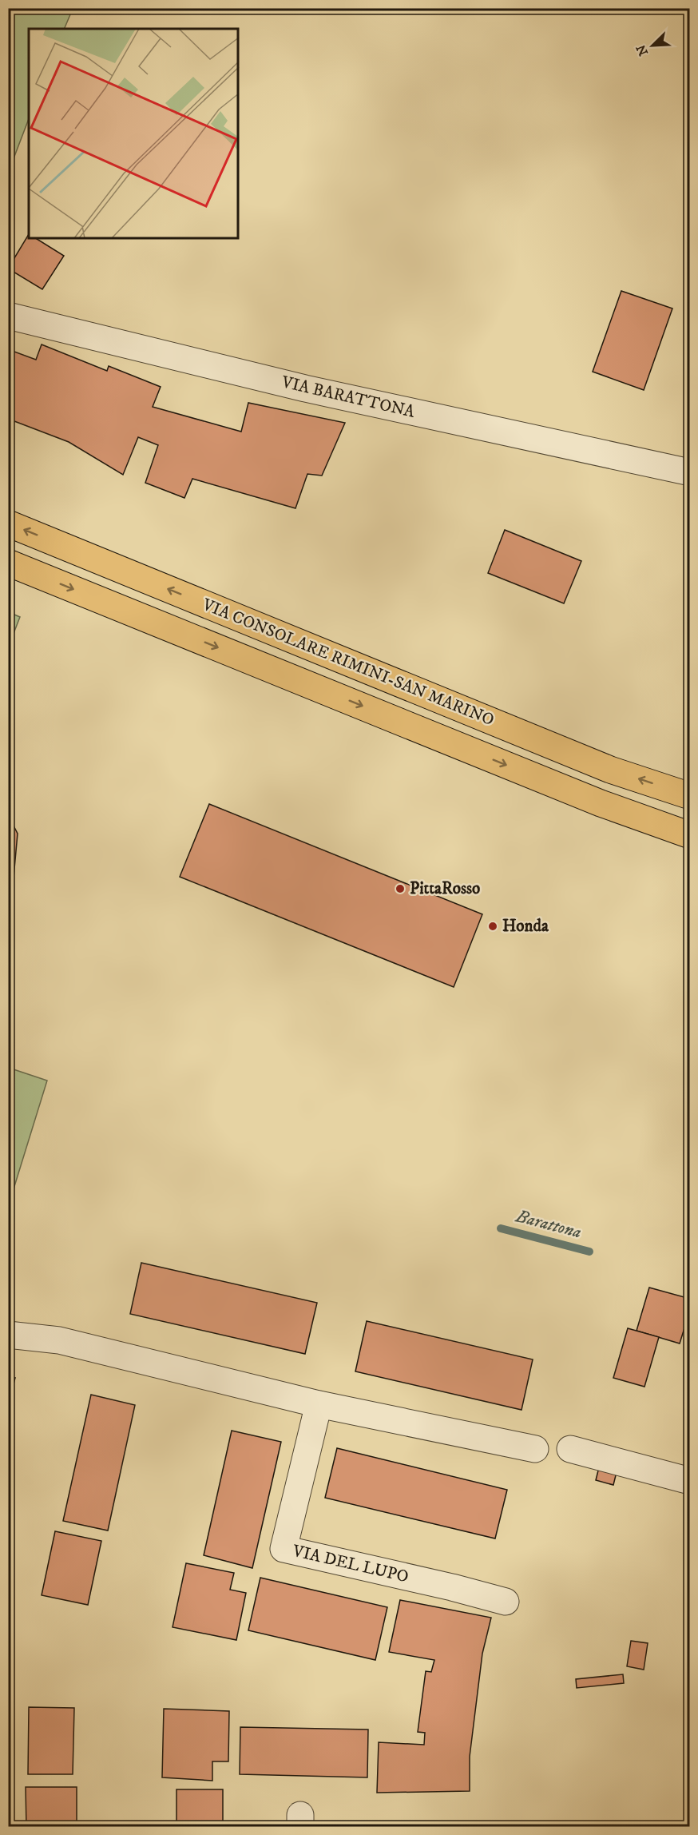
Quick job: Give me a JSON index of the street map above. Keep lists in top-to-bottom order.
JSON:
{
  "streets": {
    "main road": ["VIA CONSOLARE RIMINI-SAN MARINO"],
    "street": ["VIA BARATTONA", "VIA DEL LUPO"]
  },
  "water": ["Barattona"],
  "places": ["PittaRosso", "Honda"],
  "north": "bottom left"
}
